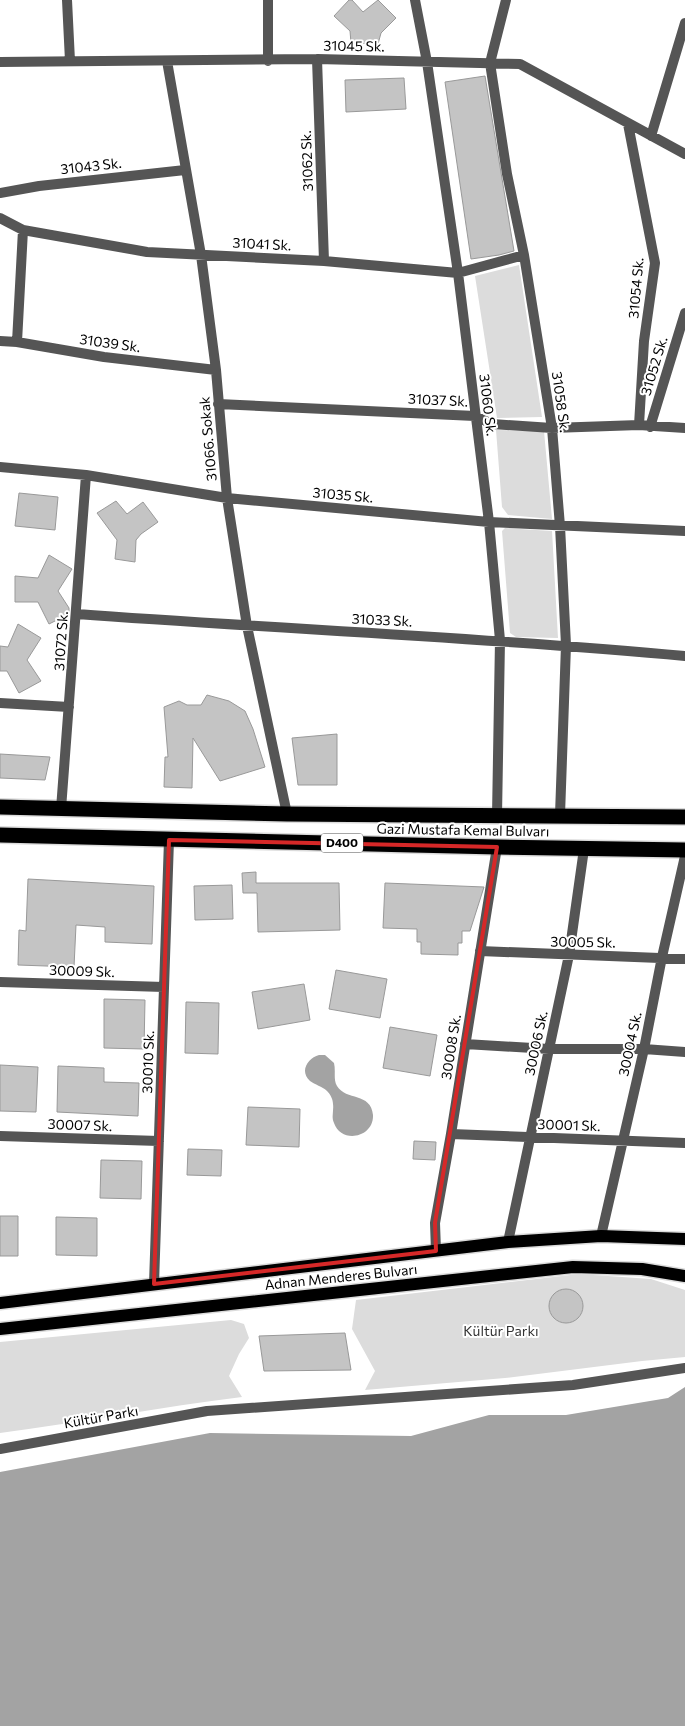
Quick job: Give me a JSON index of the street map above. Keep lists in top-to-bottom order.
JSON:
{
  "streets": {
    "highway": ["Gazi Mustafa Kemal Bulvarı", "D400"],
    "main road": ["Adnan Menderes Bulvarı"],
    "street": [
      "31045 Sk.",
      "31062 Sk.",
      "31043 Sk.",
      "31041 Sk.",
      "31054 Sk.",
      "31039 Sk.",
      "31052 Sk.",
      "31037 Sk.",
      "31058 Sk.",
      "31060 Sk.",
      "31066. Sokak",
      "31035 Sk.",
      "31033 Sk.",
      "31072 Sk.",
      "30005 Sk.",
      "30009 Sk.",
      "30006 Sk.",
      "30004 Sk.",
      "30008 Sk.",
      "30010 Sk.",
      "30007 Sk.",
      "30001 Sk.",
      "Kültür Parkı"
    ]
  },
  "crossings": [
    ["31045 Sk.", "31062 Sk."],
    ["31045 Sk.", "31054 Sk."],
    ["31045 Sk.", "31058 Sk."],
    ["31045 Sk.", "31060 Sk."],
    ["31045 Sk.", "31066. Sokak"],
    ["31062 Sk.", "31041 Sk."],
    ["31043 Sk.", "31066. Sokak"],
    ["31041 Sk.", "31058 Sk."],
    ["31041 Sk.", "31060 Sk."],
    ["31041 Sk.", "31066. Sokak"],
    ["31054 Sk.", "31037 Sk."],
    ["31039 Sk.", "31066. Sokak"],
    ["31052 Sk.", "31037 Sk."],
    ["31037 Sk.", "31058 Sk."],
    ["31037 Sk.", "31060 Sk."],
    ["31037 Sk.", "31066. Sokak"],
    ["31058 Sk.", "31035 Sk."],
    ["31058 Sk.", "31033 Sk."],
    ["31058 Sk.", "Gazi Mustafa Kemal Bulvarı"],
    ["31060 Sk.", "31035 Sk."],
    ["31060 Sk.", "31033 Sk."],
    ["31060 Sk.", "Gazi Mustafa Kemal Bulvarı"],
    ["31066. Sokak", "31035 Sk."],
    ["31066. Sokak", "31033 Sk."],
    ["31066. Sokak", "Gazi Mustafa Kemal Bulvarı"],
    ["31035 Sk.", "31072 Sk."],
    ["31033 Sk.", "31072 Sk."],
    ["31072 Sk.", "Gazi Mustafa Kemal Bulvarı"],
    ["Gazi Mustafa Kemal Bulvarı", "30006 Sk."],
    ["Gazi Mustafa Kemal Bulvarı", "30008 Sk."],
    ["Gazi Mustafa Kemal Bulvarı", "30010 Sk."],
    ["30005 Sk.", "30006 Sk."],
    ["30005 Sk.", "30004 Sk."],
    ["30005 Sk.", "30008 Sk."],
    ["30009 Sk.", "30010 Sk."],
    ["30006 Sk.", "30001 Sk."],
    ["30006 Sk.", "Adnan Menderes Bulvarı"],
    ["30004 Sk.", "30001 Sk."],
    ["30004 Sk.", "Adnan Menderes Bulvarı"],
    ["30008 Sk.", "30001 Sk."],
    ["30008 Sk.", "Adnan Menderes Bulvarı"],
    ["30010 Sk.", "30007 Sk."],
    ["30010 Sk.", "Adnan Menderes Bulvarı"]
  ],
  "parks": ["Kültür Parkı"]
}
